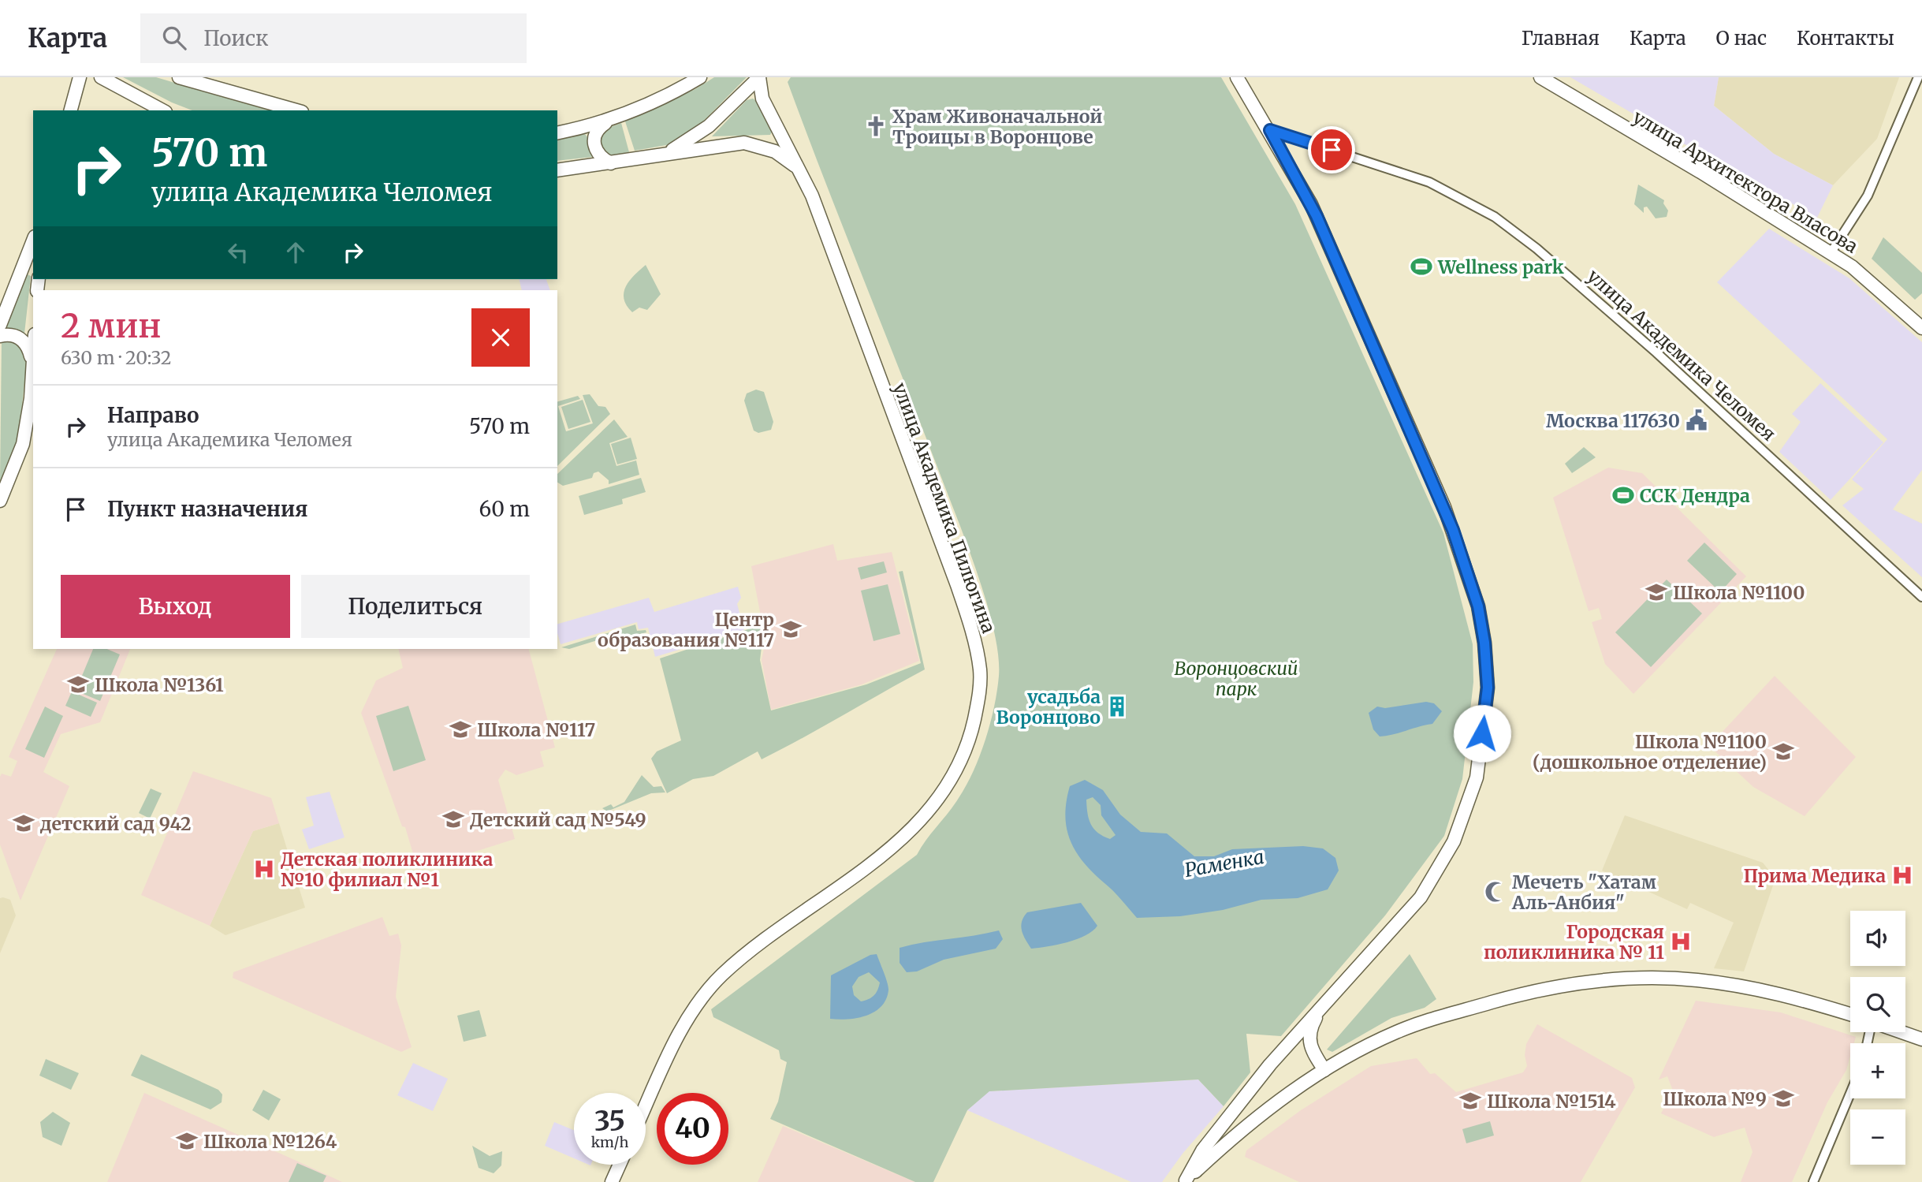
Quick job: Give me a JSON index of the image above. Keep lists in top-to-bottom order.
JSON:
{
  "streets": {
    "street": ["улица Архитектора Власова", "улица Академика Челомея", "улица Академика Пилюгина"]
  },
  "water": ["Раменка"],
  "parks": ["Воронцовский парк"],
  "places": {
    "church": ["Храм Живоначальной Троицы в Воронцове"],
    "sports": ["Wellness park", "ССК Дендра"],
    "public building": ["Москва 117630"],
    "school or university": [
      "Школа №1100",
      "Центр образования №117",
      "Школа №1361",
      "Школа №117",
      "Школа №1100 (дошкольное отделение)",
      "Детский сад №549",
      "детский сад 942",
      "Школа №9",
      "Школа №1514",
      "Школа №1264"
    ],
    "building": ["усадьба Воронцово"],
    "hospital": ["Детская поликлиника №10 филиал №1", "Прима Медика", "Городская поликлиника № 11"],
    "mosque": ["Мечеть \"Хатам Аль-Анбия\""]
  },
  "page": {
    "header": "Карта",
    "search": "Поиск",
    "nav": [
      "Главная",
      "Карта",
      "О нас",
      "Контакты"
    ],
    "turn": ["570 m", "улица Академика Челомея"],
    "heading": ["2 мин", "630 m · 20:32"],
    "list": [
      {
        "name": "Направо",
        "note": "улица Академика Челомея",
        "value": "570 m"
      },
      {
        "name": "Пункт назначения",
        "value": "60 m"
      }
    ],
    "buttons": ["Выход", "Поделиться"],
    "map_buttons": ["+", "−"],
    "speed": "35 km/h",
    "limit": "40"
  }
}
